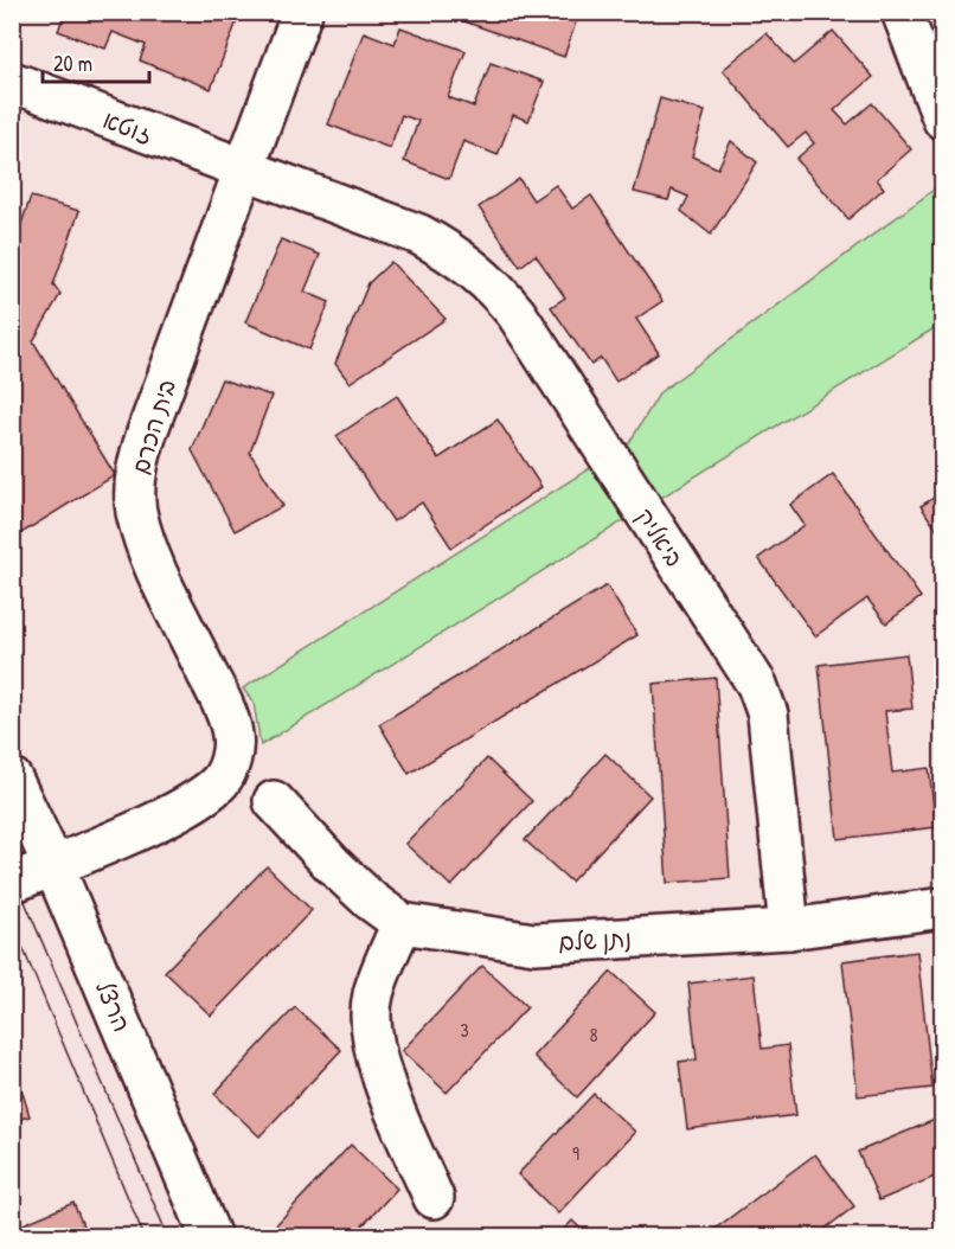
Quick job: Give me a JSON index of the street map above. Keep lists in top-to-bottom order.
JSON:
{
  "streets": {
    "street": [
      "זוטא",
      "בית הכרם",
      "ביאליק",
      "נתן שלם",
      "הרצל"
    ]
  },
  "crossings": [
    ["זוטא", "בית הכרם"],
    ["זוטא", "ביאליק"],
    ["בית הכרם", "ביאליק"],
    ["בית הכרם", "הרצל"],
    ["ביאליק", "נתן שלם"]
  ],
  "house_numbers": ["3", "8", "9"],
  "scale_bar": "20 m"
}
